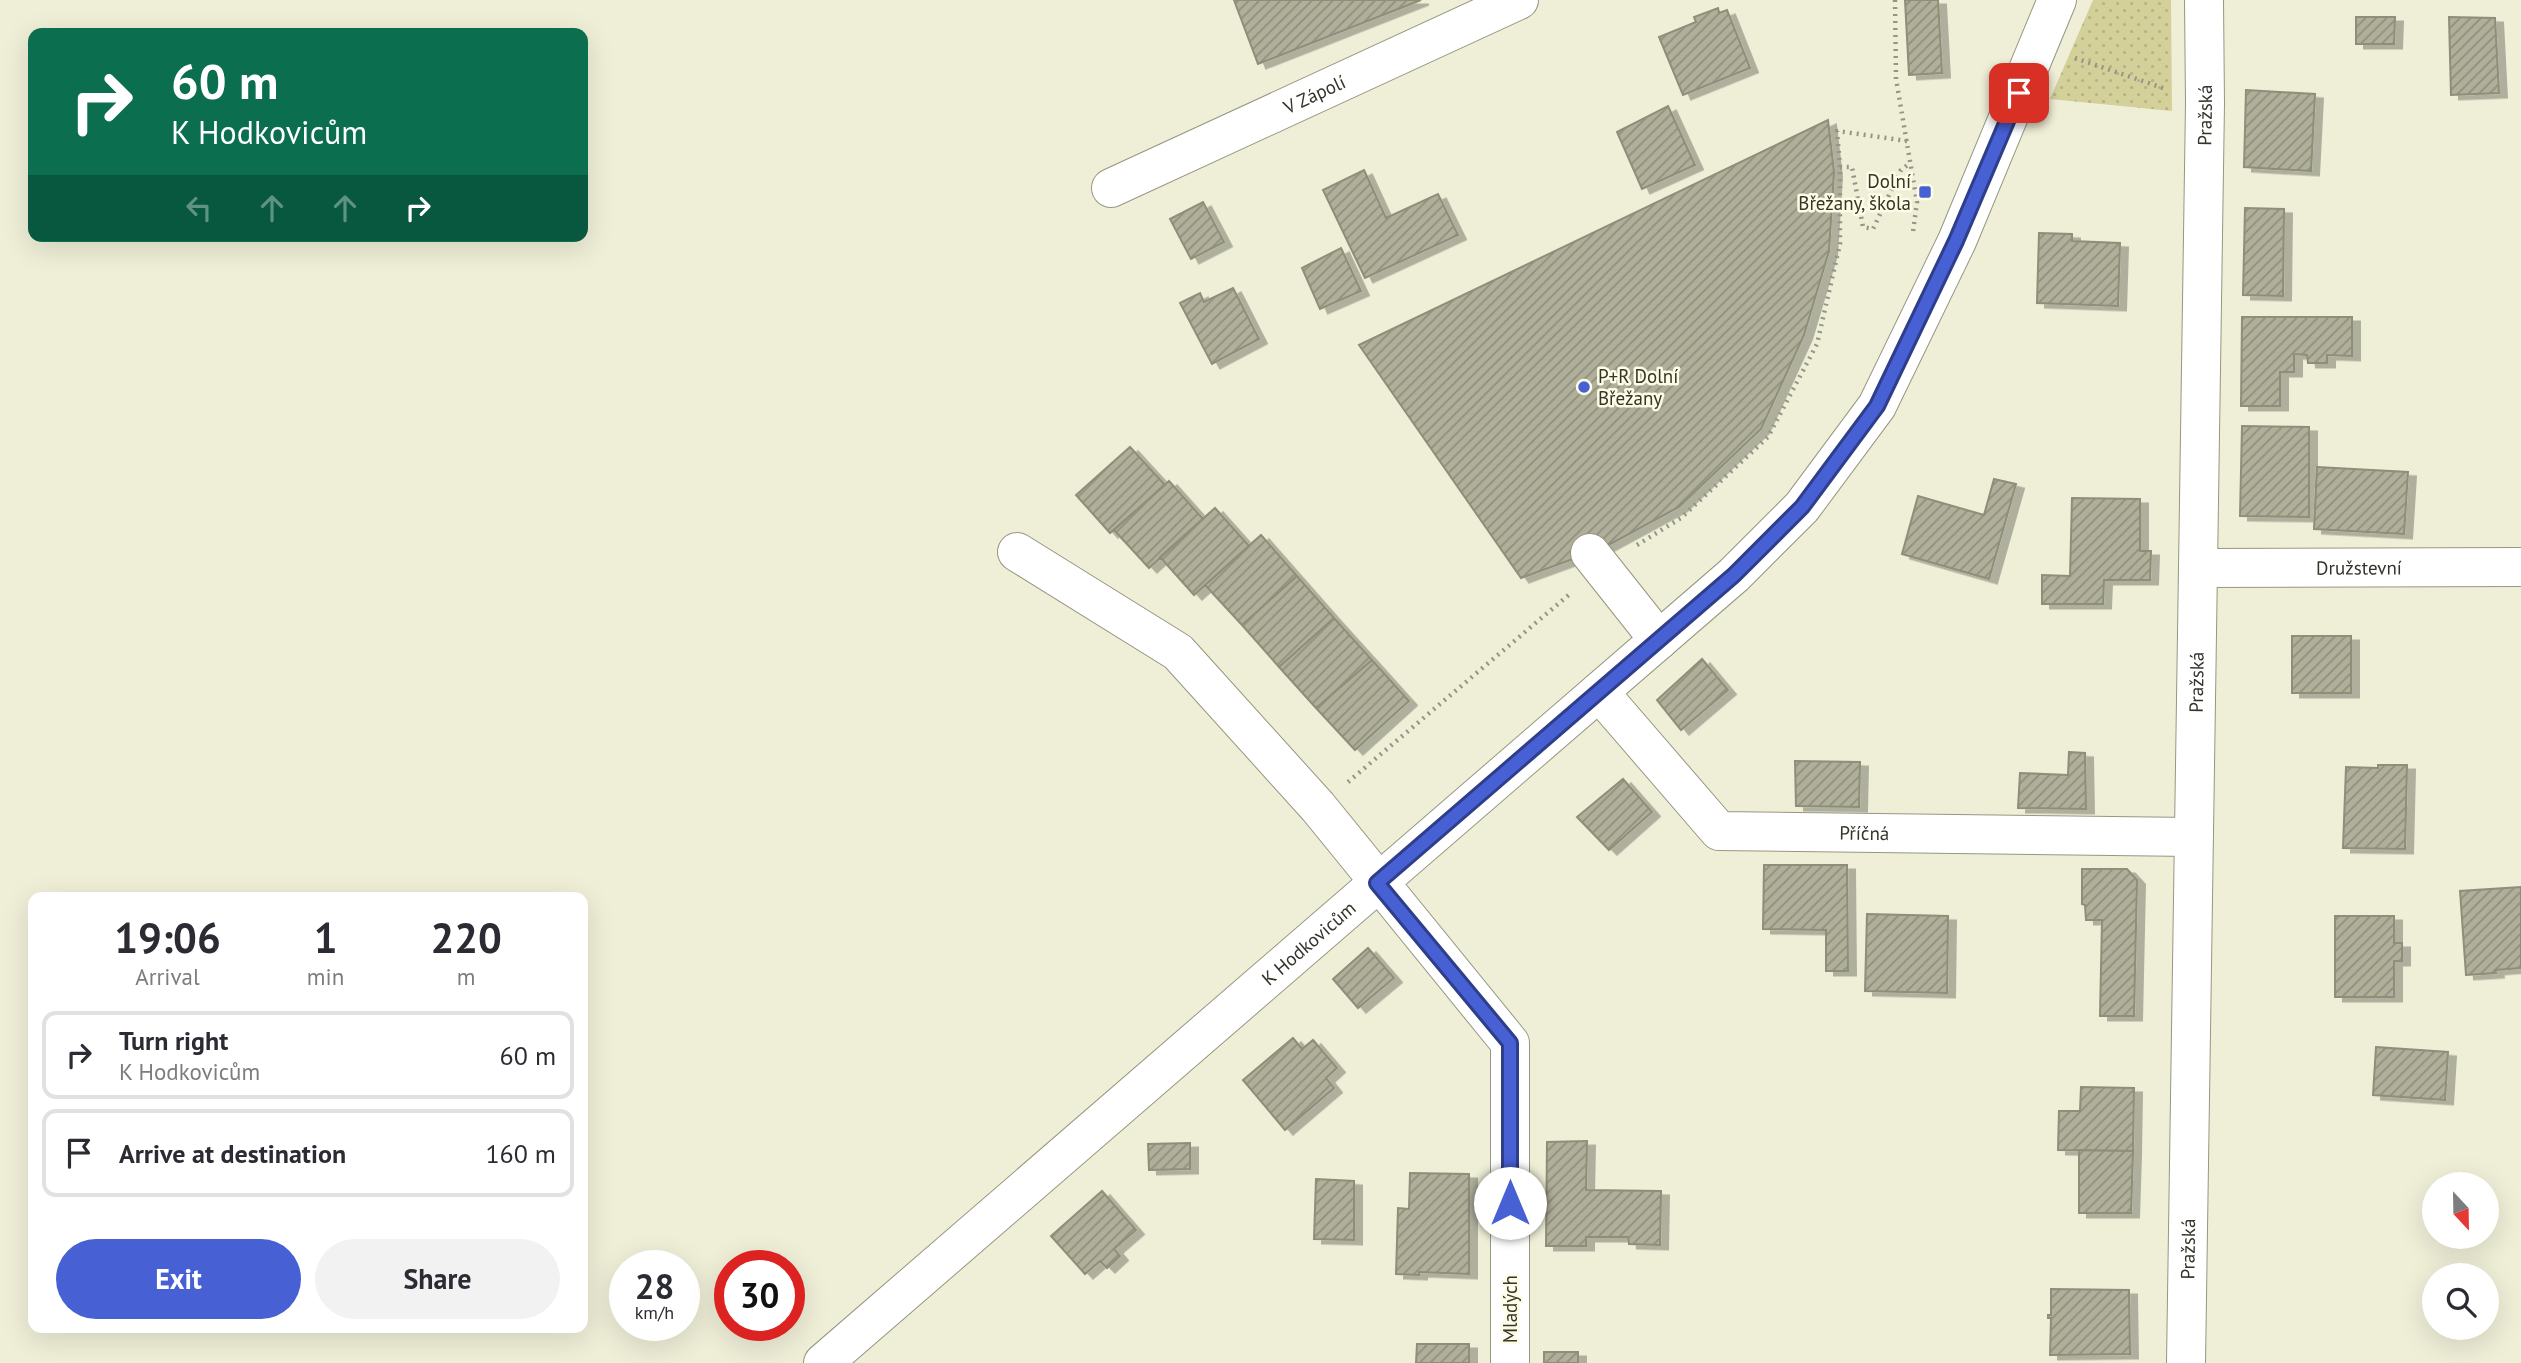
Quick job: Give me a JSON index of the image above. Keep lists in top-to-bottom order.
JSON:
{
  "streets": {
    "street": [
      "V Zápolí",
      "Pražská",
      "Družstevní",
      "Příčná",
      "K Hodkovicům",
      "Mladých"
    ]
  },
  "crossings": [
    ["Pražská", "Družstevní"],
    ["Pražská", "Příčná"],
    ["Příčná", "K Hodkovicům"],
    ["K Hodkovicům", "Mladých"]
  ],
  "places": {
    "transit": ["Dolní Břežany, škola"],
    "other": ["P+R Dolní Břežany"]
  },
  "north": "bottom",
  "page": {
    "turn": ["60 m", "K Hodkovicům"],
    "eta": [
      "19:06",
      "Arrival",
      "1",
      "min",
      "220",
      "m"
    ],
    "list": [
      {
        "name": "Turn right",
        "note": "K Hodkovicům",
        "value": "60 m"
      },
      {
        "name": "Arrive at destination",
        "value": "160 m"
      }
    ],
    "buttons": ["Exit", "Share"],
    "speed": "28 km/h",
    "limit": "30"
  }
}
